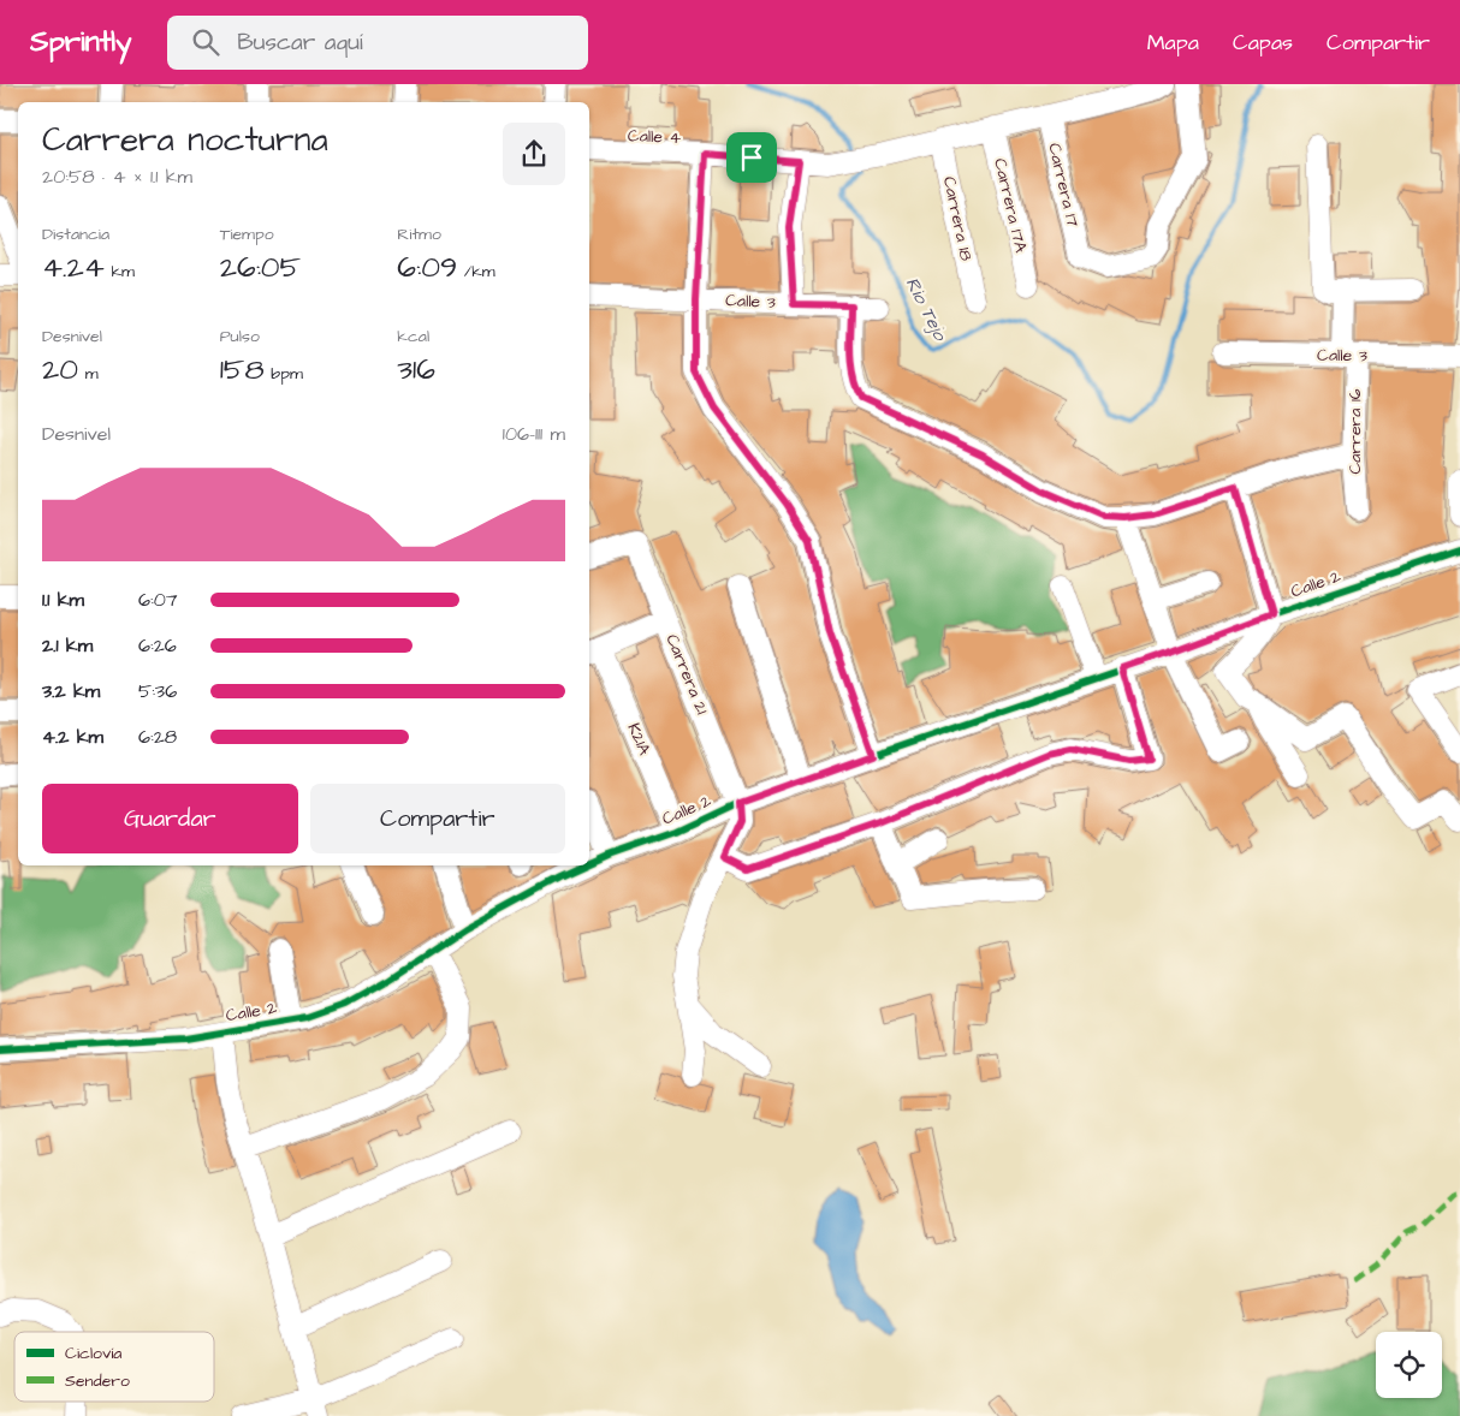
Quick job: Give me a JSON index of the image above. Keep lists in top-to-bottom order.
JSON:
{
  "streets": {
    "street": [
      "Calle 4",
      "Carrera 17",
      "Carrera 17A",
      "Carrera 18",
      "Calle 3",
      "Carrera 16",
      "Calle 2",
      "Carrera 21",
      "K21A"
    ]
  },
  "crossings": [
    ["Calle 4", "Carrera 17"],
    ["Calle 4", "Carrera 17A"],
    ["Calle 4", "Carrera 18"],
    ["Calle 3", "Carrera 16"],
    ["Calle 2", "Carrera 21"],
    ["Calle 2", "K21A"]
  ],
  "water": ["Rio Tejo"],
  "legend": ["Ciclovía", "Sendero"],
  "page": {
    "header": "Sprintly",
    "search": "Buscar aquí",
    "nav": ["Mapa", "Capas", "Compartir"],
    "heading": ["Carrera nocturna", "20:58 · 4 × 1.1 km"],
    "stats": [
      ["Distancia", "4.24 km"],
      ["Tiempo", "26:05"],
      ["Ritmo", "6:09 /km"],
      ["Desnivel", "20 m"],
      ["Pulso", "158 bpm"],
      ["kcal", "316"]
    ],
    "chart": ["Desnivel", "106–111 m"],
    "list": [
      {
        "name": "1.1 km",
        "note": "6:07"
      },
      {
        "name": "2.1 km",
        "note": "6:26"
      },
      {
        "name": "3.2 km",
        "note": "5:36"
      },
      {
        "name": "4.2 km",
        "note": "6:28"
      }
    ],
    "buttons": ["Guardar", "Compartir"]
  }
}
